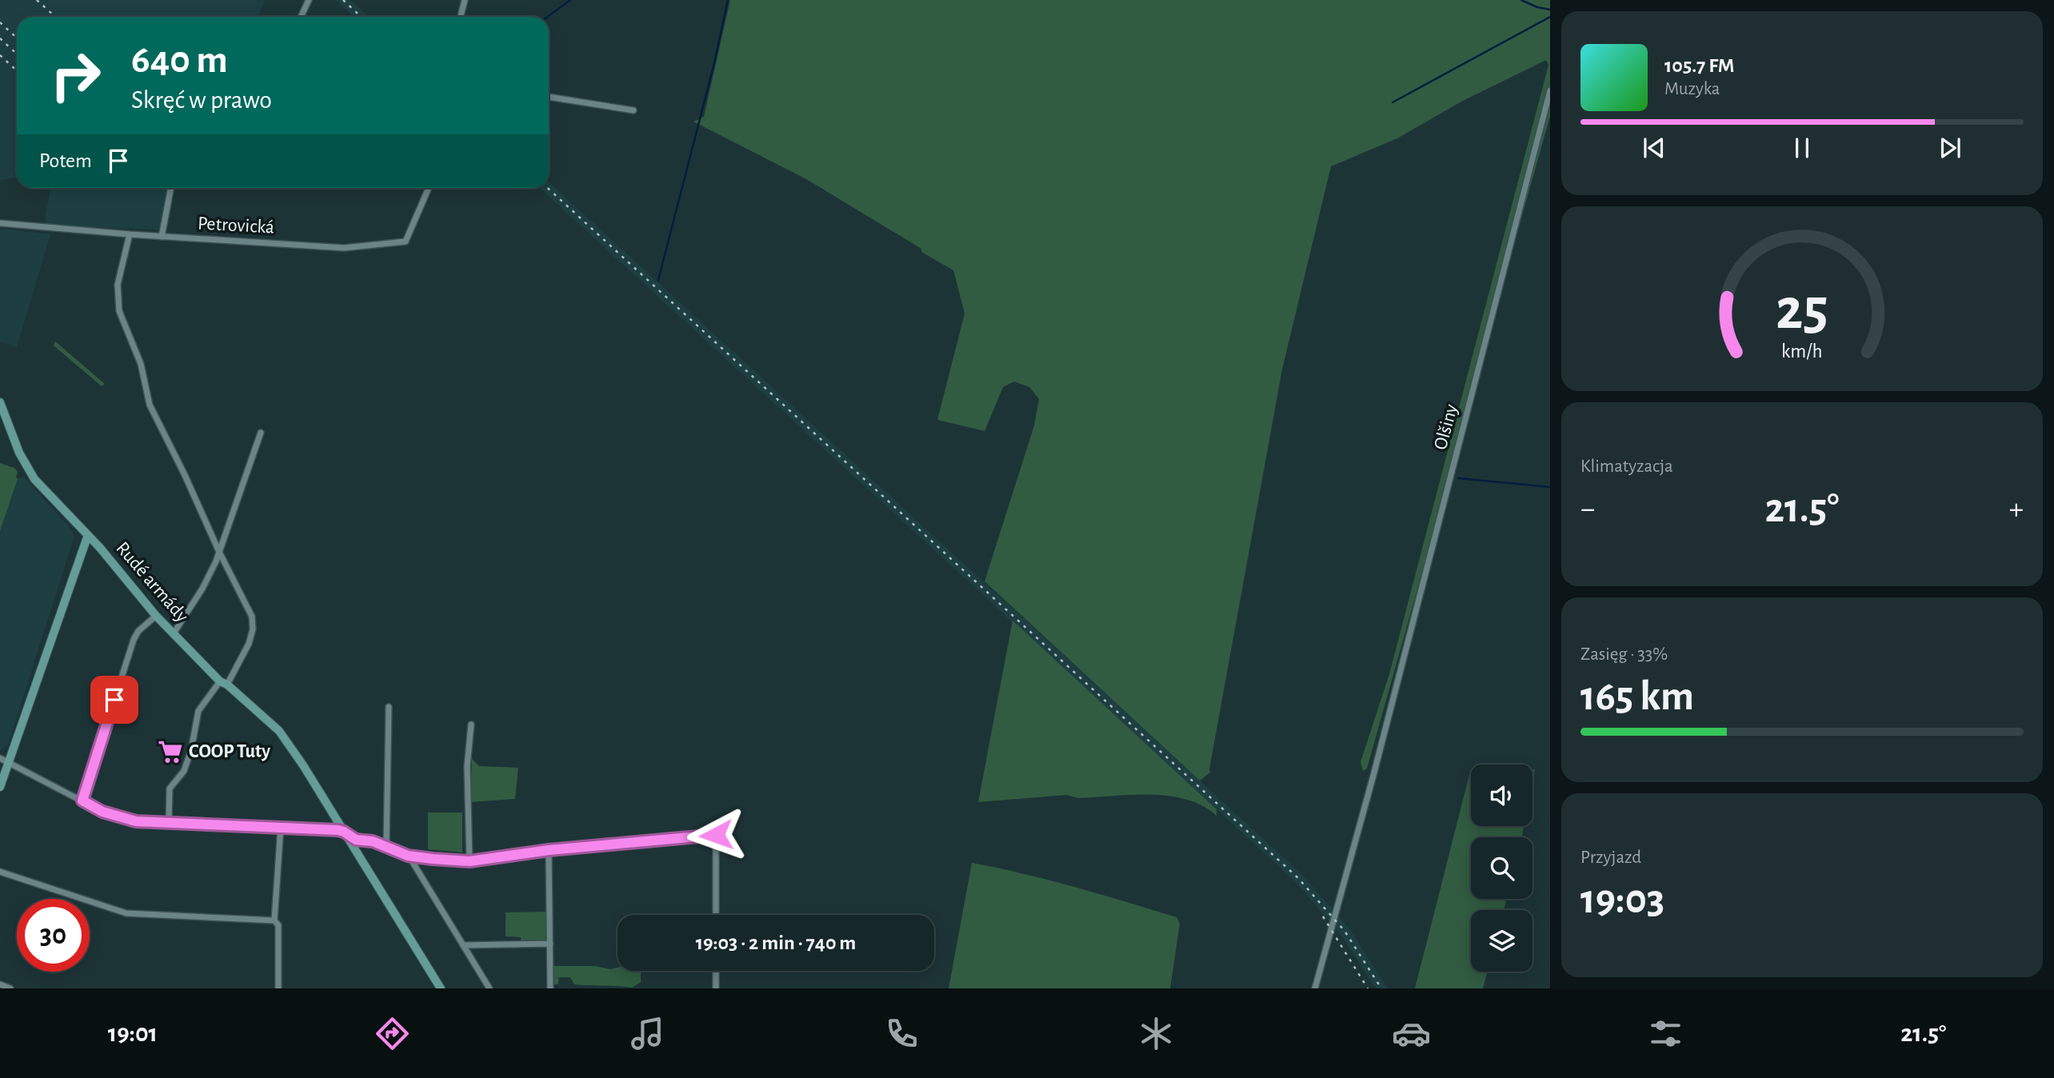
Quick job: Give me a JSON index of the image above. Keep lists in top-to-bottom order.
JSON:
{
  "streets": {
    "street": ["Petrovická", "Olšiny", "Rudé armády"]
  },
  "places": {
    "supermarket": ["COOP Tuty"]
  },
  "page": {
    "turn": ["640 m", "Skręć w prawo"],
    "song": ["105.7 FM", "Muzyka"],
    "then": "Potem",
    "tile": [
      "Klimatyzacja",
      ["Zasięg · 33%", "165 km"],
      ["Przyjazd", "19:03"]
    ],
    "heat": ["−", "21.5°", "+"],
    "limit": "30",
    "trip": "19:03 · 2 min · 740 m",
    "tabs": ["19:01", "21.5°"],
    "gauge": ["25", "km/h"]
  }
}
